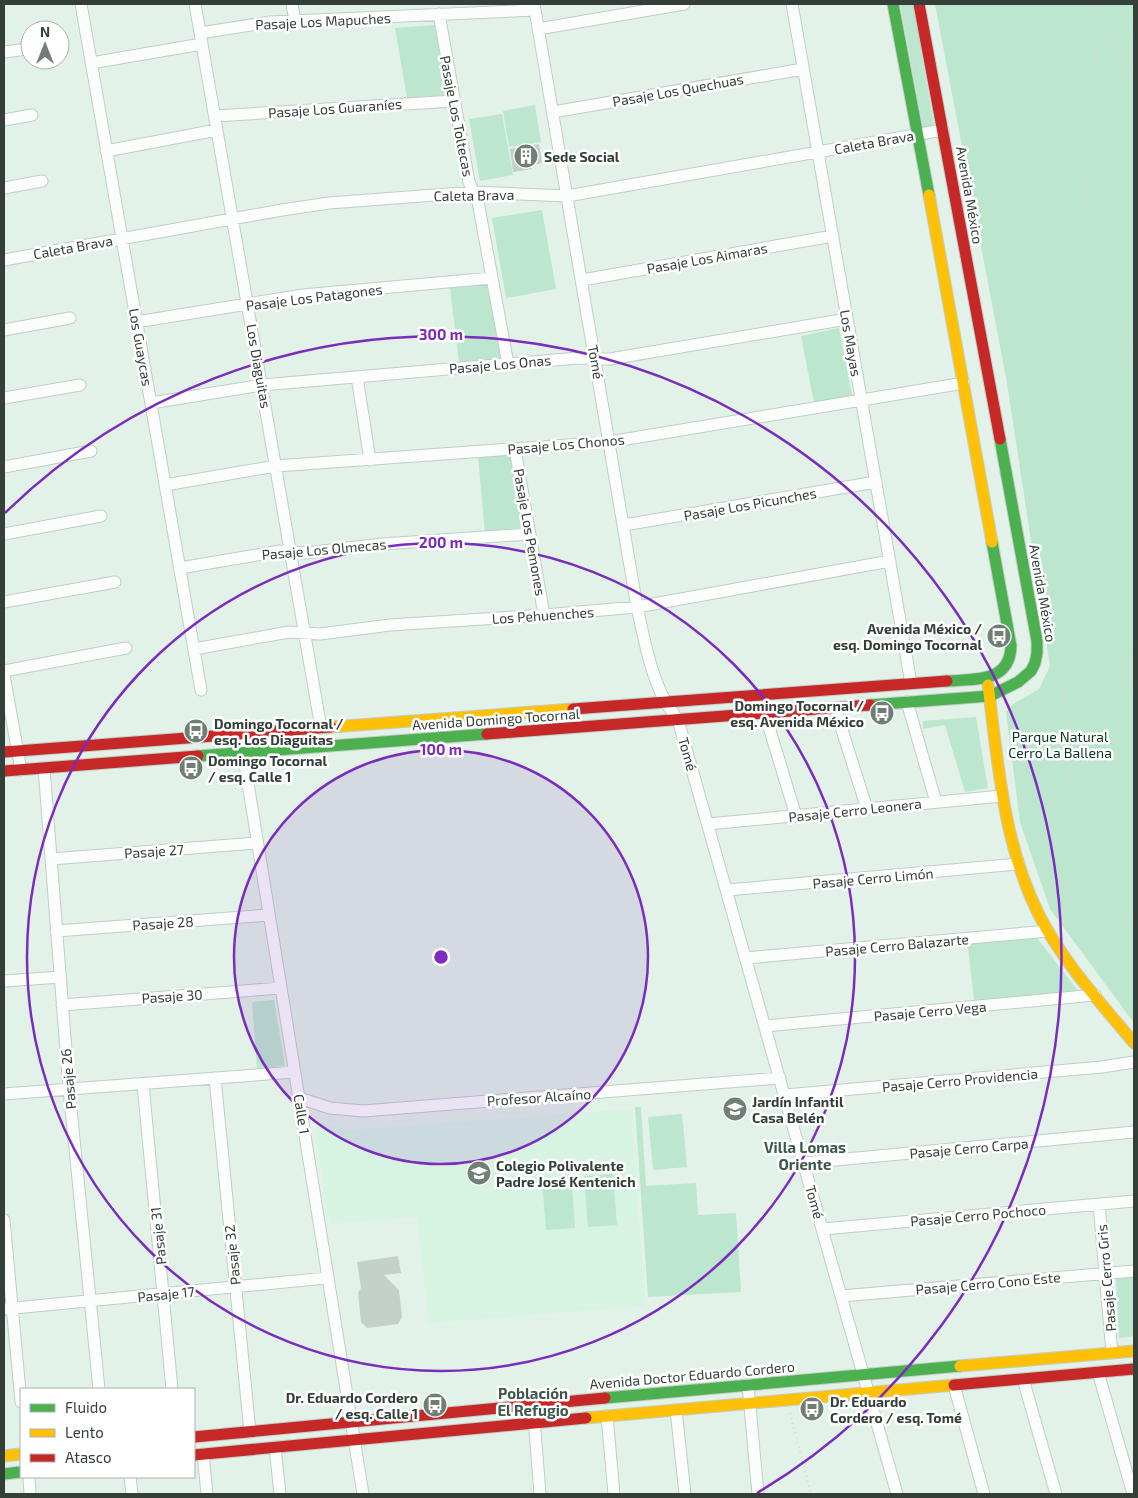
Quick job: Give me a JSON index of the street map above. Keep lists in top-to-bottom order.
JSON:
{
  "streets": {
    "main road": ["Avenida México", "Avenida Domingo Tocornal", "Avenida Doctor Eduardo Cordero"],
    "street": [
      "Pasaje Los Mapuches",
      "Pasaje Los Quechuas",
      "Pasaje Los Guaraníes",
      "Pasaje Los Toltecas",
      "Caleta Brava",
      "Pasaje Los Aimaras",
      "Pasaje Los Patagones",
      "Los Mayas",
      "Los Guaycas",
      "Tomé",
      "Pasaje Los Onas",
      "Los Diaguitas",
      "Pasaje Los Chonos",
      "Pasaje Los Picunches",
      "Pasaje Los Pemones",
      "Pasaje Los Olmecas",
      "Los Pehuenches",
      "Pasaje Cerro Leonera",
      "Pasaje 27",
      "Pasaje Cerro Limón",
      "Pasaje 28",
      "Pasaje Cerro Balazarte",
      "Pasaje 30",
      "Pasaje Cerro Vega",
      "Pasaje 26",
      "Pasaje Cerro Providencia",
      "Profesor Alcaíno",
      "Calle 1",
      "Pasaje Cerro Carpa",
      "Pasaje Cerro Pochoco",
      "Pasaje 31",
      "Pasaje 32",
      "Pasaje Cerro Gris",
      "Pasaje Cerro Cono Este",
      "Pasaje 17"
    ]
  },
  "crossings": [
    ["Pasaje Los Mapuches", "Pasaje Los Toltecas"],
    ["Pasaje Los Mapuches", "Los Guaycas"],
    ["Pasaje Los Mapuches", "Tomé"],
    ["Pasaje Los Mapuches", "Los Diaguitas"],
    ["Pasaje Los Quechuas", "Los Mayas"],
    ["Pasaje Los Quechuas", "Tomé"],
    ["Pasaje Los Guaraníes", "Pasaje Los Toltecas"],
    ["Pasaje Los Guaraníes", "Los Diaguitas"],
    ["Pasaje Los Toltecas", "Caleta Brava"],
    ["Pasaje Los Toltecas", "Pasaje Los Patagones"],
    ["Pasaje Los Toltecas", "Pasaje Los Onas"],
    ["Caleta Brava", "Avenida México"],
    ["Caleta Brava", "Los Mayas"],
    ["Caleta Brava", "Los Guaycas"],
    ["Caleta Brava", "Tomé"],
    ["Caleta Brava", "Los Diaguitas"],
    ["Avenida México", "Avenida Domingo Tocornal"],
    ["Pasaje Los Aimaras", "Los Mayas"],
    ["Pasaje Los Aimaras", "Tomé"],
    ["Pasaje Los Patagones", "Los Guaycas"],
    ["Pasaje Los Patagones", "Los Diaguitas"],
    ["Los Mayas", "Pasaje Los Onas"],
    ["Los Mayas", "Pasaje Los Chonos"],
    ["Los Mayas", "Pasaje Los Picunches"],
    ["Los Mayas", "Los Pehuenches"],
    ["Los Mayas", "Avenida Domingo Tocornal"],
    ["Los Guaycas", "Pasaje Los Onas"],
    ["Los Guaycas", "Pasaje Los Chonos"],
    ["Los Guaycas", "Pasaje Los Olmecas"],
    ["Los Guaycas", "Los Pehuenches"],
    ["Tomé", "Pasaje Los Onas"],
    ["Tomé", "Pasaje Los Chonos"],
    ["Tomé", "Pasaje Los Picunches"],
    ["Tomé", "Los Pehuenches"],
    ["Tomé", "Avenida Domingo Tocornal"],
    ["Tomé", "Pasaje Cerro Leonera"],
    ["Tomé", "Pasaje Cerro Limón"],
    ["Tomé", "Pasaje Cerro Balazarte"],
    ["Tomé", "Pasaje Cerro Vega"],
    ["Tomé", "Pasaje Cerro Providencia"],
    ["Tomé", "Profesor Alcaíno"],
    ["Tomé", "Pasaje Cerro Carpa"],
    ["Tomé", "Pasaje Cerro Pochoco"],
    ["Tomé", "Pasaje Cerro Cono Este"],
    ["Tomé", "Avenida Doctor Eduardo Cordero"],
    ["Pasaje Los Onas", "Los Diaguitas"],
    ["Los Diaguitas", "Pasaje Los Chonos"],
    ["Los Diaguitas", "Pasaje Los Olmecas"],
    ["Los Diaguitas", "Los Pehuenches"],
    ["Los Diaguitas", "Avenida Domingo Tocornal"],
    ["Pasaje Los Chonos", "Pasaje Los Pemones"],
    ["Pasaje Los Pemones", "Pasaje Los Olmecas"],
    ["Pasaje Los Pemones", "Los Pehuenches"],
    ["Avenida Domingo Tocornal", "Pasaje 26"],
    ["Avenida Domingo Tocornal", "Calle 1"],
    ["Pasaje 27", "Pasaje 26"],
    ["Pasaje 27", "Calle 1"],
    ["Pasaje 28", "Pasaje 26"],
    ["Pasaje 28", "Calle 1"],
    ["Pasaje 30", "Pasaje 26"],
    ["Pasaje 30", "Calle 1"],
    ["Pasaje 26", "Pasaje 17"],
    ["Profesor Alcaíno", "Calle 1"],
    ["Calle 1", "Pasaje 17"],
    ["Calle 1", "Avenida Doctor Eduardo Cordero"],
    ["Pasaje Cerro Pochoco", "Pasaje Cerro Gris"],
    ["Pasaje 31", "Pasaje 17"],
    ["Pasaje 32", "Pasaje 17"],
    ["Pasaje 32", "Avenida Doctor Eduardo Cordero"],
    ["Pasaje Cerro Gris", "Pasaje Cerro Cono Este"],
    ["Pasaje Cerro Gris", "Avenida Doctor Eduardo Cordero"]
  ],
  "districts": ["Villa Lomas Oriente", "Población El Refugio"],
  "parks": ["Parque Natural Cerro La Ballena"],
  "places": {
    "building": ["Sede Social"],
    "bus stop": [
      "Avenida México / esq. Domingo Tocornal",
      "Domingo Tocornal / esq. Avenida México",
      "Domingo Tocornal / esq. Los Diaguitas",
      "Domingo Tocornal / esq. Calle 1",
      "Dr. Eduardo Cordero / esq. Calle 1",
      "Dr. Eduardo Cordero / esq. Tomé"
    ],
    "school or university": ["Jardín Infantil Casa Belén", "Colegio Polivalente Padre José Kentenich"]
  },
  "legend": ["Fluido", "Lento", "Atasco"],
  "north": "top",
  "rings": ["300 m", "200 m", "100 m"]
}
